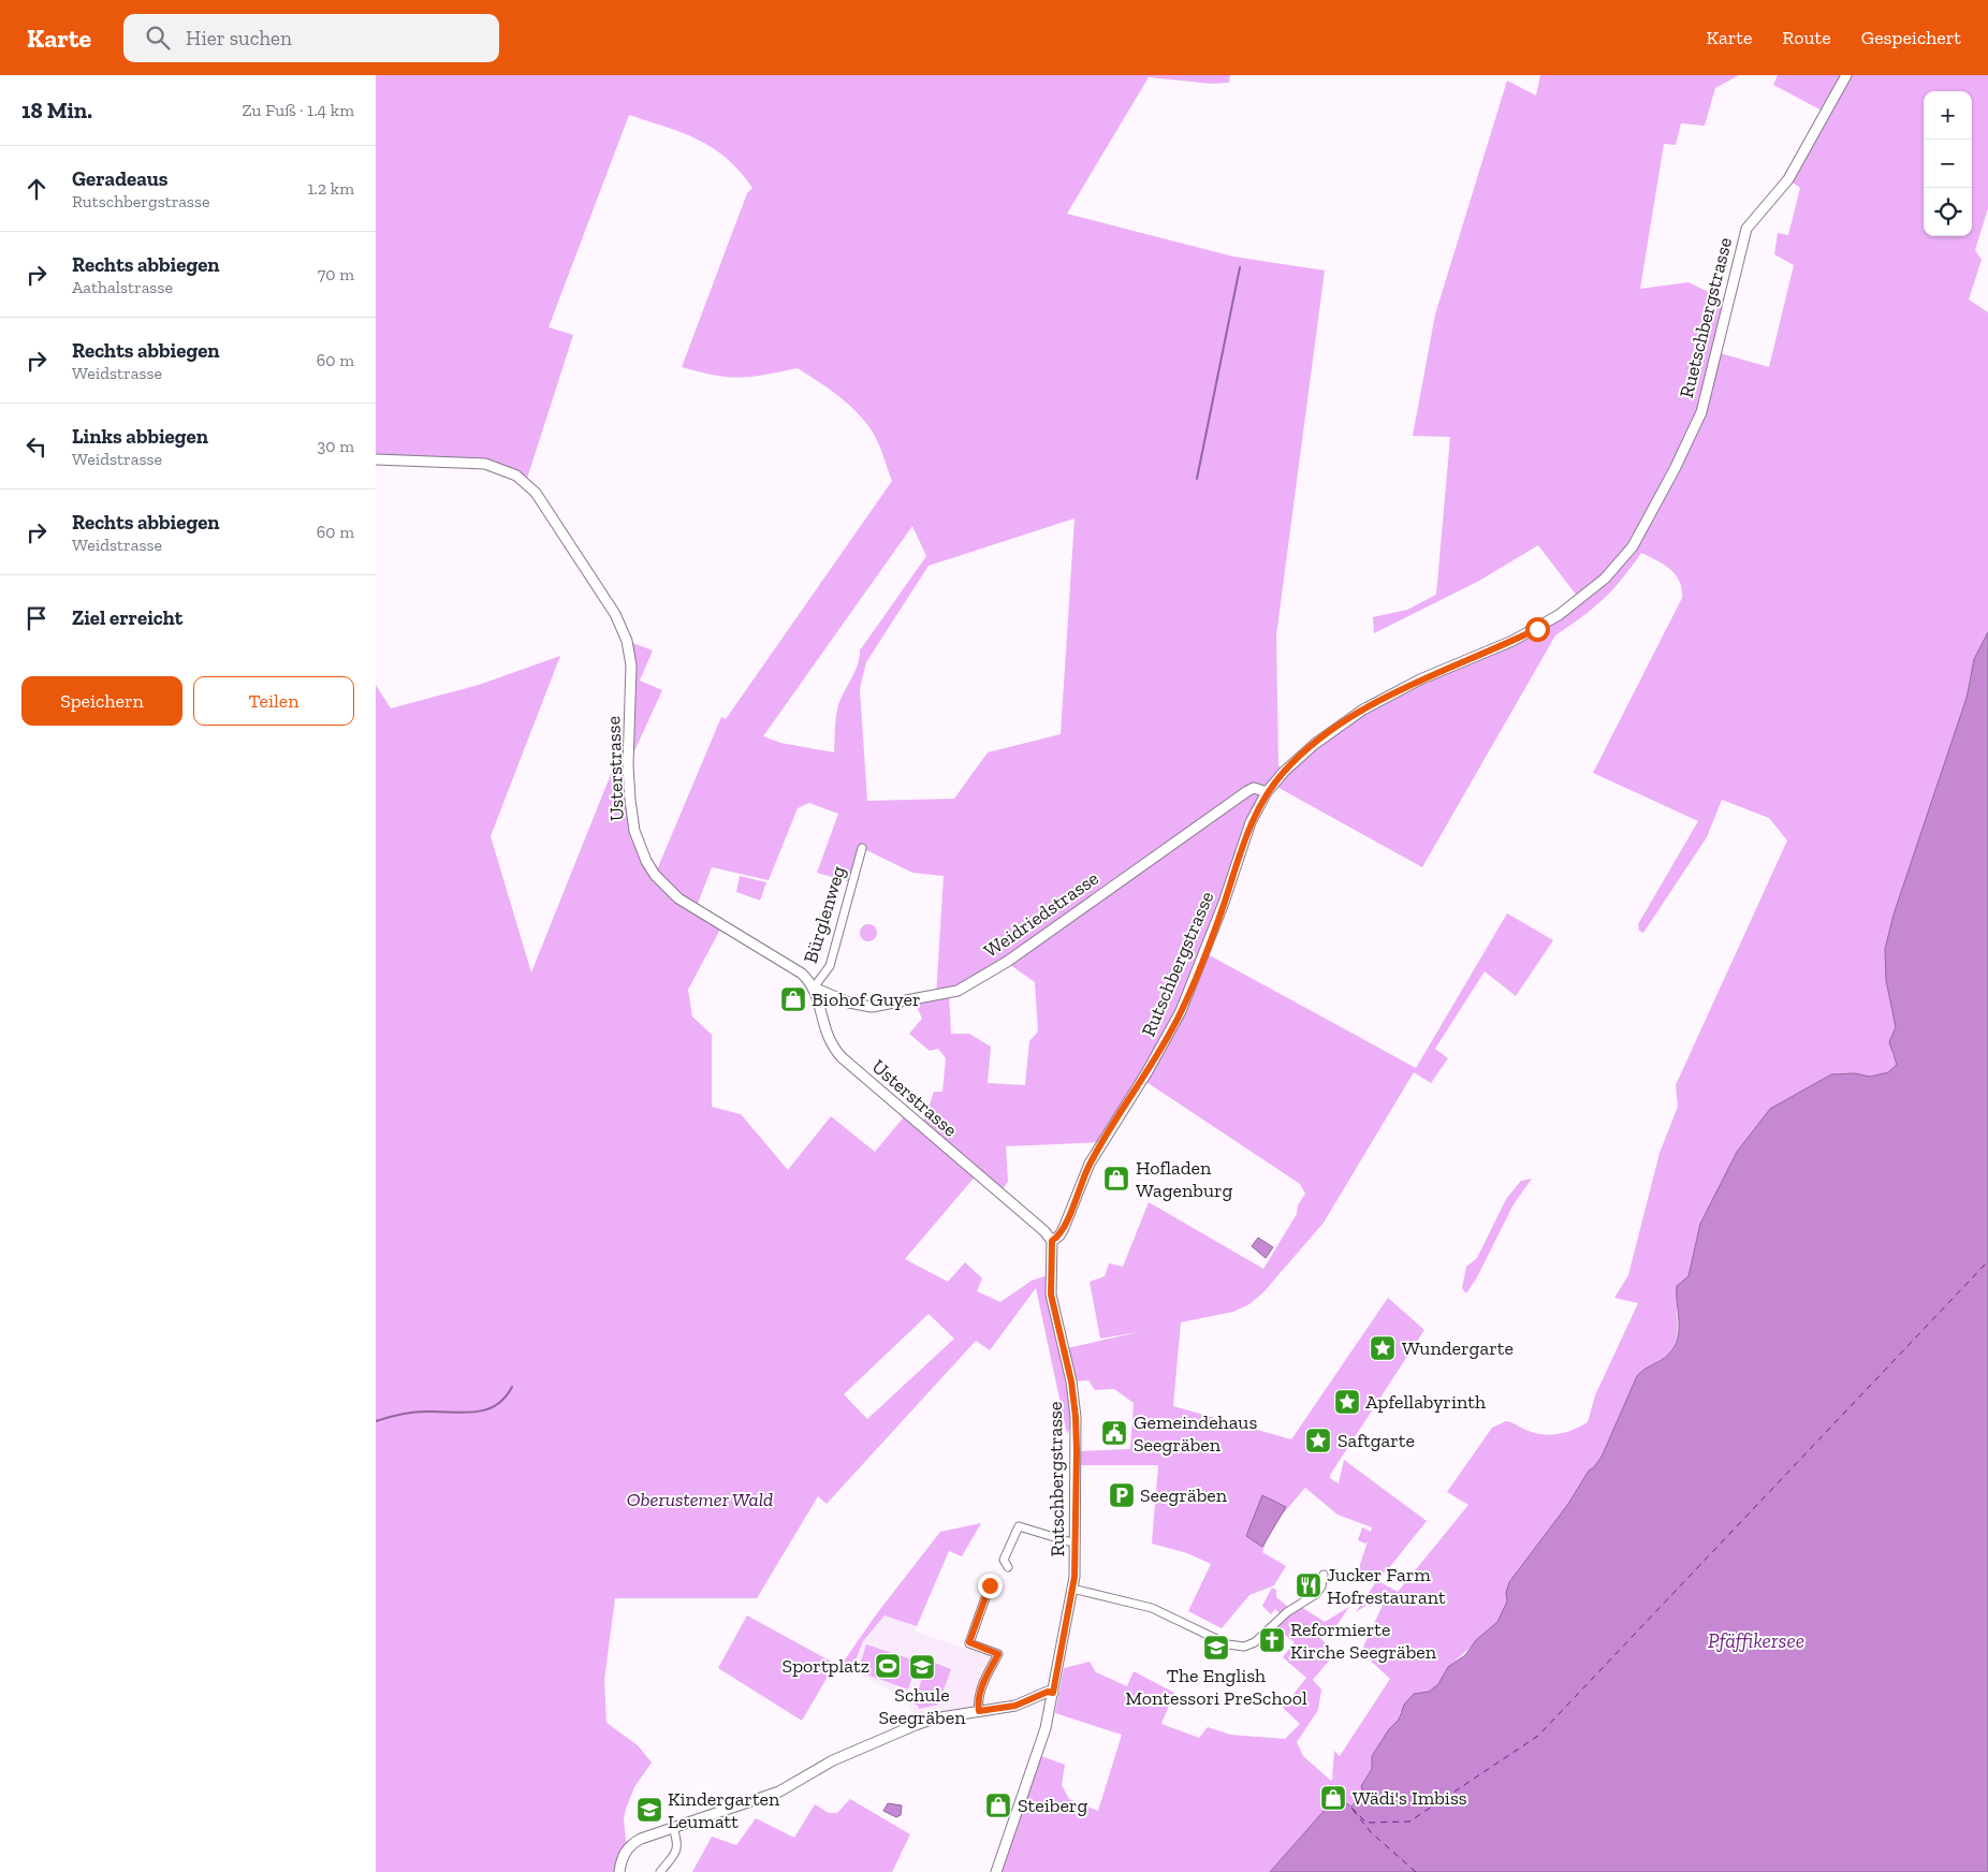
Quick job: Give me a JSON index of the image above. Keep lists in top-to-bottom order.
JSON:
{
  "streets": {
    "street": [
      "Ruetschbergstrasse",
      "Usterstrasse",
      "Bürglenweg",
      "Weidriedstrasse",
      "Rutschbergstrasse"
    ]
  },
  "crossings": [
    ["Ruetschbergstrasse", "Rutschbergstrasse"],
    ["Usterstrasse", "Bürglenweg"],
    ["Usterstrasse", "Weidriedstrasse"],
    ["Usterstrasse", "Rutschbergstrasse"],
    ["Bürglenweg", "Weidriedstrasse"],
    ["Weidriedstrasse", "Rutschbergstrasse"]
  ],
  "water": ["Pfäffikersee"],
  "parks": ["Oberustemer Wald"],
  "places": {
    "shop": [
      "Biohof Guyer",
      "Hofladen Wagenburg",
      "Wädi's Imbiss",
      "Steiberg"
    ],
    "place": ["Wundergarte", "Apfellabyrinth", "Saftgarte"],
    "public building": ["Gemeindehaus Seegräben"],
    "parking": ["Seegräben"],
    "restaurant": ["Jucker Farm Hofrestaurant"],
    "church": ["Reformierte Kirche Seegräben"],
    "school or university": ["The English Montessori PreSchool", "Schule Seegräben", "Kindergarten Leumatt"],
    "sports": ["Sportplatz"]
  },
  "page": {
    "header": "Karte",
    "search": "Hier suchen",
    "nav": ["Karte", "Route", "Gespeichert"],
    "heading": ["18 Min.", "Zu Fuß · 1.4 km"],
    "map_buttons": ["+", "−"],
    "list": [
      ["Geradeaus", "Rutschbergstrasse", "1.2 km"],
      ["Rechts abbiegen", "Aathalstrasse", "70 m"],
      ["Rechts abbiegen", "Weidstrasse", "60 m"],
      ["Links abbiegen", "Weidstrasse", "30 m"],
      ["Rechts abbiegen", "Weidstrasse", "60 m"],
      "Ziel erreicht"
    ],
    "buttons": ["Speichern", "Teilen"]
  }
}
